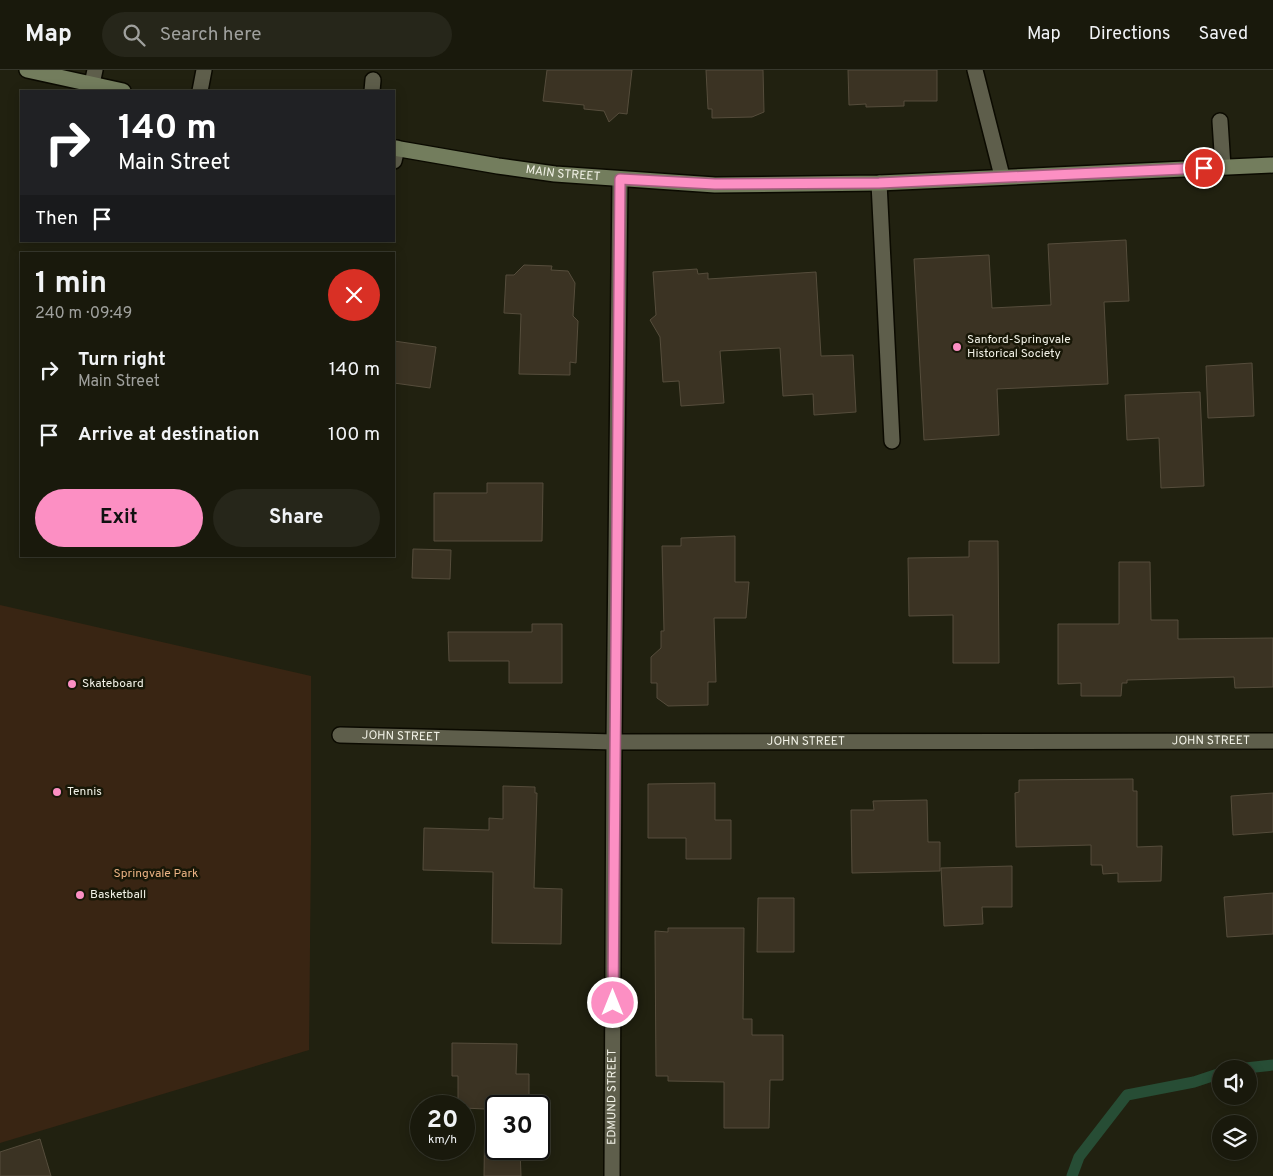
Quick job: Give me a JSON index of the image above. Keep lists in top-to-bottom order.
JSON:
{
  "streets": {
    "main road": ["MAIN STREET"],
    "street": ["JOHN STREET", "EDMUND STREET"]
  },
  "crossings": [
    ["MAIN STREET", "EDMUND STREET"],
    ["JOHN STREET", "EDMUND STREET"]
  ],
  "parks": ["Springvale Park"],
  "places": [
    "Sanford-Springvale Historical Society",
    "Skateboard",
    "Tennis",
    "Basketball"
  ],
  "page": {
    "header": "Map",
    "search": "Search here",
    "nav": ["Map", "Directions", "Saved"],
    "turn": ["140 m", "Main Street"],
    "then": "Then",
    "heading": ["1 min", "240 m · 09:49"],
    "list": [
      {
        "name": "Turn right",
        "note": "Main Street",
        "value": "140 m"
      },
      {
        "name": "Arrive at destination",
        "value": "100 m"
      }
    ],
    "buttons": ["Exit", "Share"],
    "speed": "20 km/h",
    "limit": "30"
  }
}
